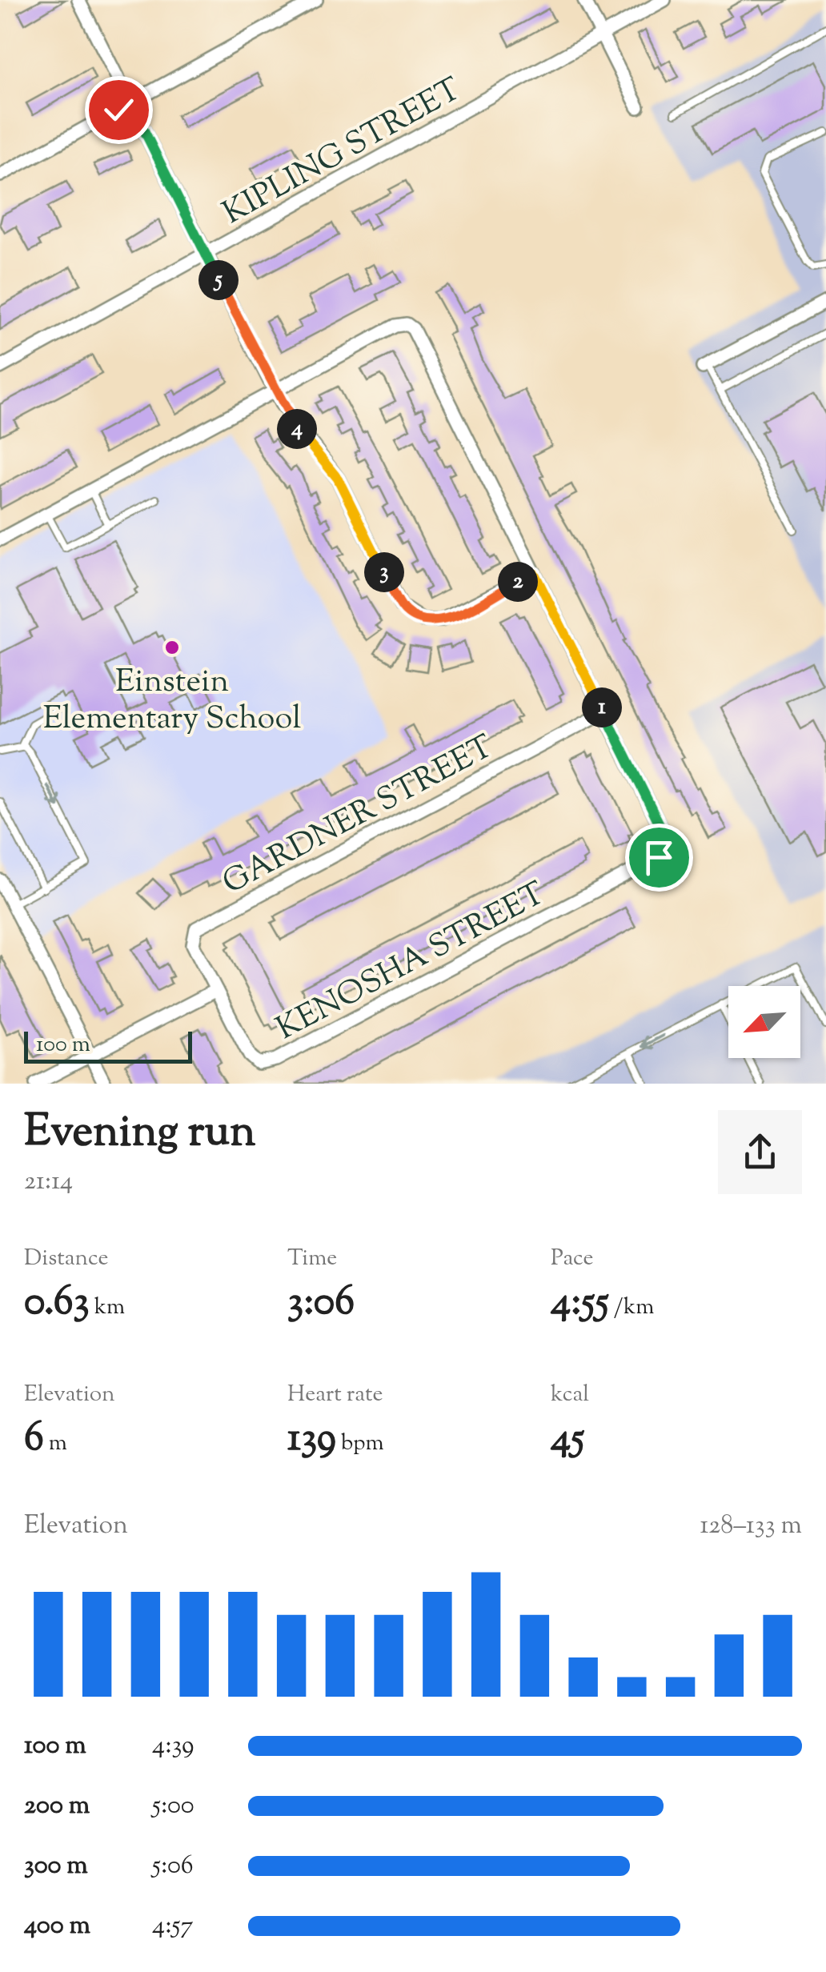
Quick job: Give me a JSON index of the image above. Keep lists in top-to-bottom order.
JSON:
{
  "streets": {
    "street": ["KIPLING STREET", "GARDNER STREET", "KENOSHA STREET"]
  },
  "crossings": [
    ["GARDNER STREET", "KENOSHA STREET"]
  ],
  "places": ["Einstein Elementary School"],
  "scale_bar": "100 m",
  "north": "bottom left",
  "page": {
    "pins": [
      "5",
      "4",
      "3",
      "2",
      "1"
    ],
    "scale": "100 m",
    "heading": ["Evening run", "21:14"],
    "stats": [
      ["Distance", "0.63 km"],
      ["Time", "3:06"],
      ["Pace", "4:55 /km"],
      ["Elevation", "6 m"],
      ["Heart rate", "139 bpm"],
      ["kcal", "45"]
    ],
    "chart": ["Elevation", "128–133 m"],
    "list": [
      {
        "name": "100 m",
        "note": "4:39"
      },
      {
        "name": "200 m",
        "note": "5:00"
      },
      {
        "name": "300 m",
        "note": "5:06"
      },
      {
        "name": "400 m",
        "note": "4:57"
      }
    ]
  }
}
